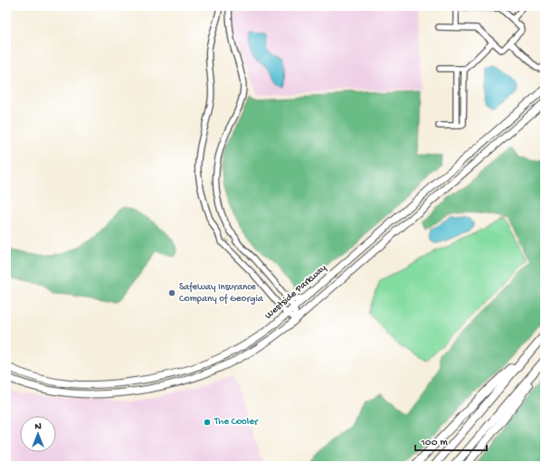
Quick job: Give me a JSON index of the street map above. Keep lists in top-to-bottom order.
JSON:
{
  "streets": {
    "main road": ["Westside Parkway"]
  },
  "places": ["Safeway Insurance Company of Georgia", "The Cooler"],
  "scale_bar": "100 m",
  "north": "top"
}
